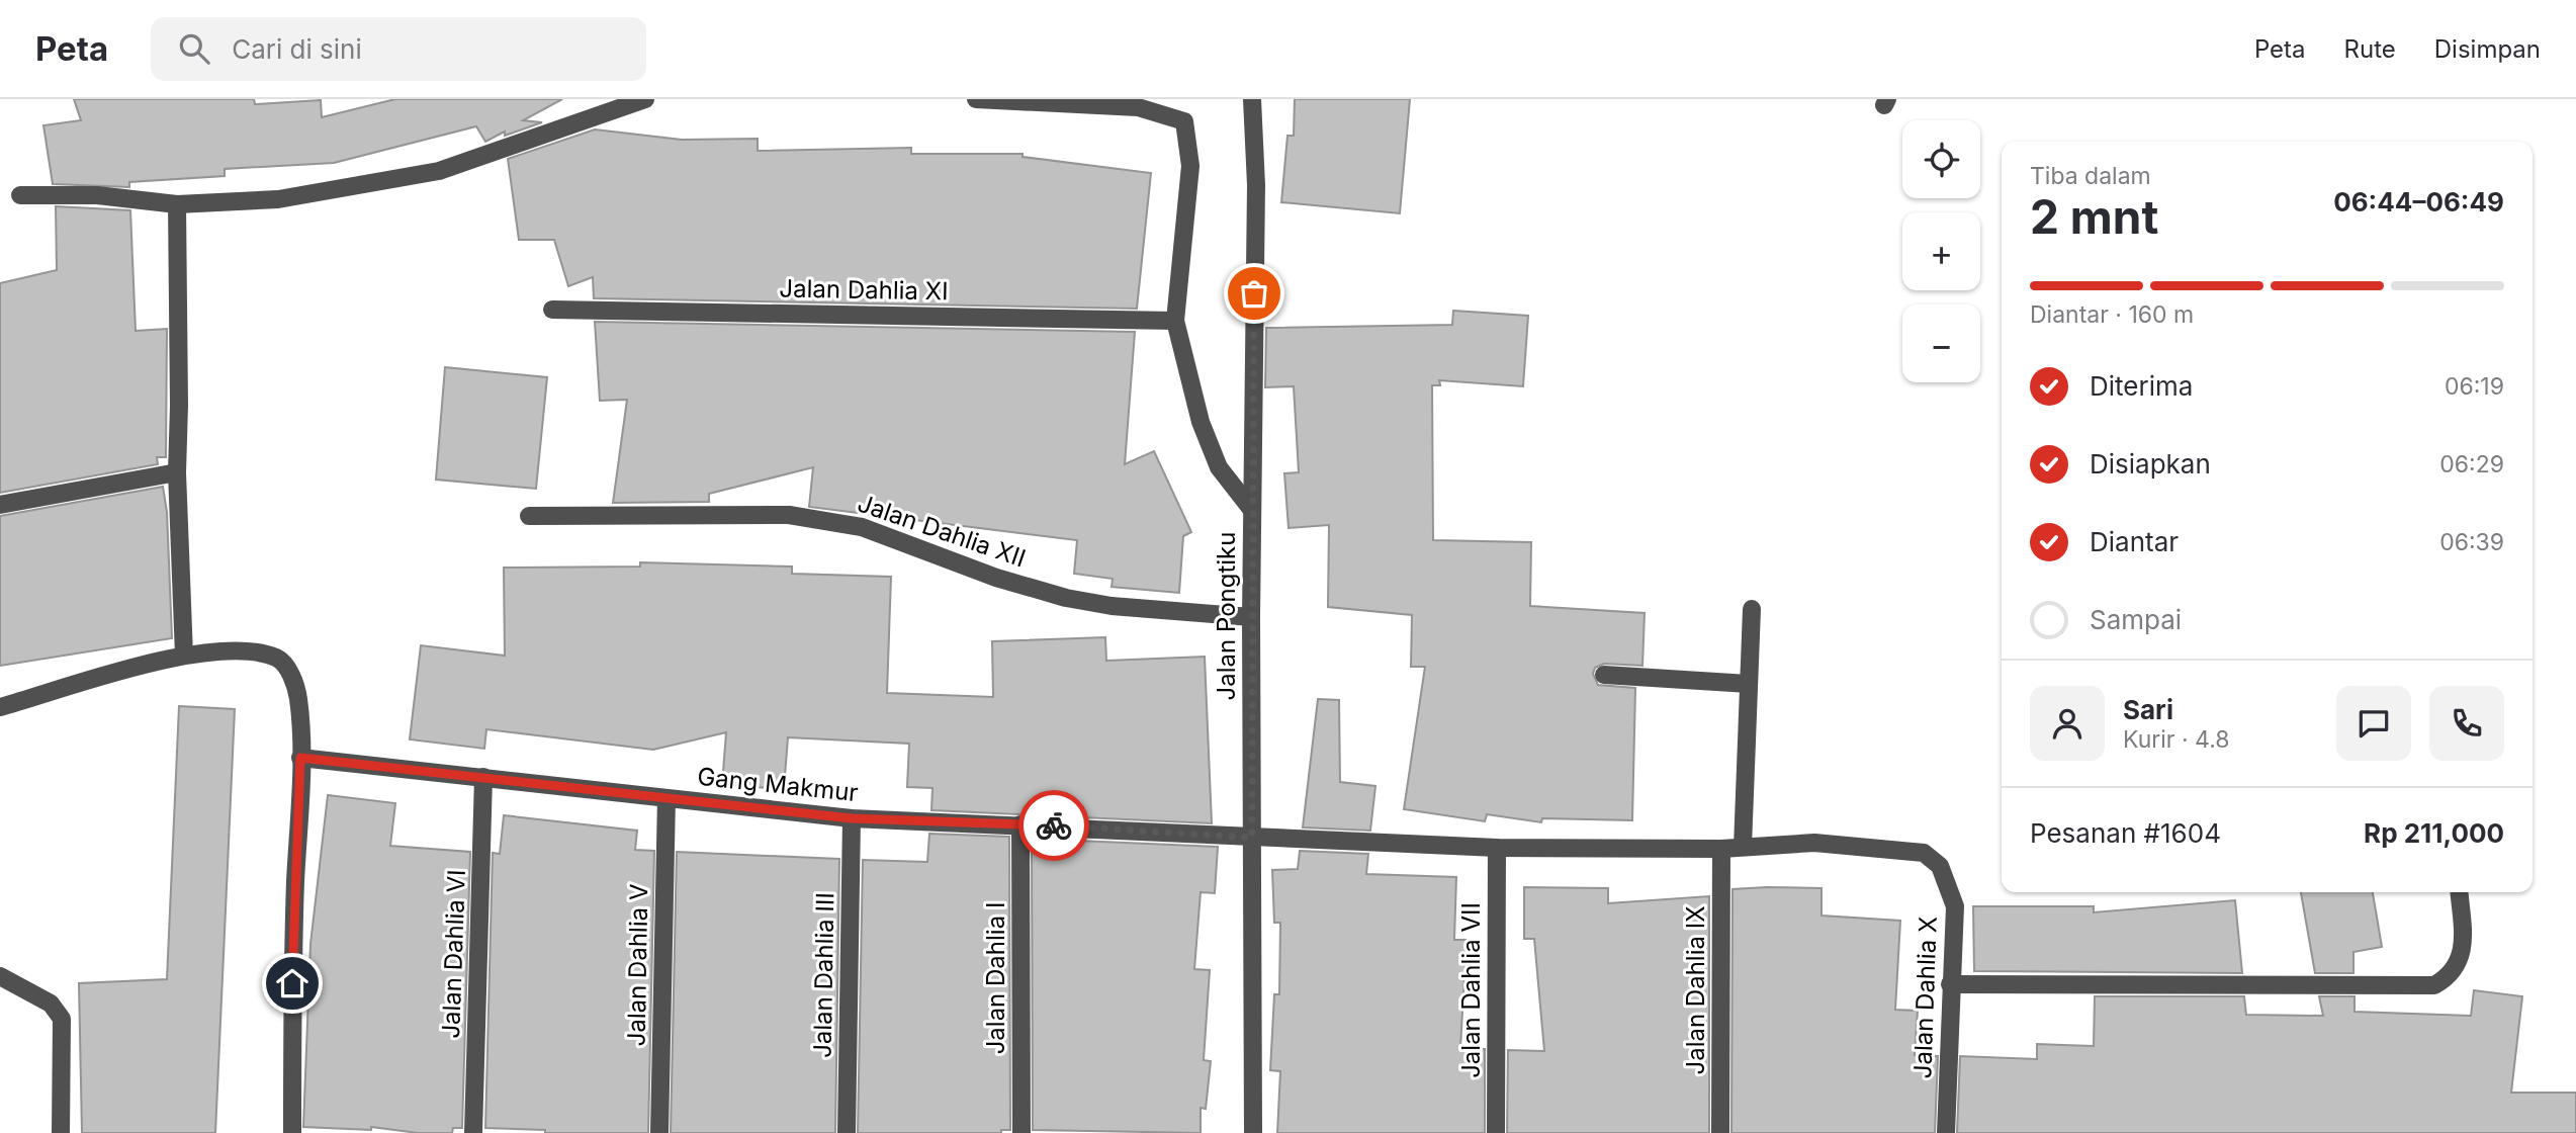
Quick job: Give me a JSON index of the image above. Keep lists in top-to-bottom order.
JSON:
{
  "streets": {
    "street": [
      "Jalan Dahlia XI",
      "Jalan Dahlia XII",
      "Jalan Pongtiku",
      "Gang Makmur",
      "Jalan Dahlia VI",
      "Jalan Dahlia V",
      "Jalan Dahlia III",
      "Jalan Dahlia I",
      "Jalan Dahlia VII",
      "Jalan Dahlia IX",
      "Jalan Dahlia X"
    ]
  },
  "crossings": [
    ["Jalan Dahlia XII", "Jalan Pongtiku"],
    ["Jalan Pongtiku", "Gang Makmur"],
    ["Gang Makmur", "Jalan Dahlia VI"],
    ["Gang Makmur", "Jalan Dahlia V"],
    ["Gang Makmur", "Jalan Dahlia III"],
    ["Gang Makmur", "Jalan Dahlia I"],
    ["Gang Makmur", "Jalan Dahlia VII"],
    ["Gang Makmur", "Jalan Dahlia IX"],
    ["Gang Makmur", "Jalan Dahlia X"]
  ],
  "page": {
    "header": "Peta",
    "search": "Cari di sini",
    "nav": ["Peta", "Rute", "Disimpan"],
    "map_buttons": ["+", "−"],
    "heading": ["2 mnt", "Tiba dalam", "06:44–06:49"],
    "panel": [
      "Sari",
      "Kurir · 4.8",
      "Pesanan #1604",
      "Rp 211,000"
    ],
    "bar": "Diantar · 160 m",
    "list": [
      ["Diterima", "06:19"],
      ["Disiapkan", "06:29"],
      ["Diantar", "06:39"],
      "Sampai"
    ]
  }
}
